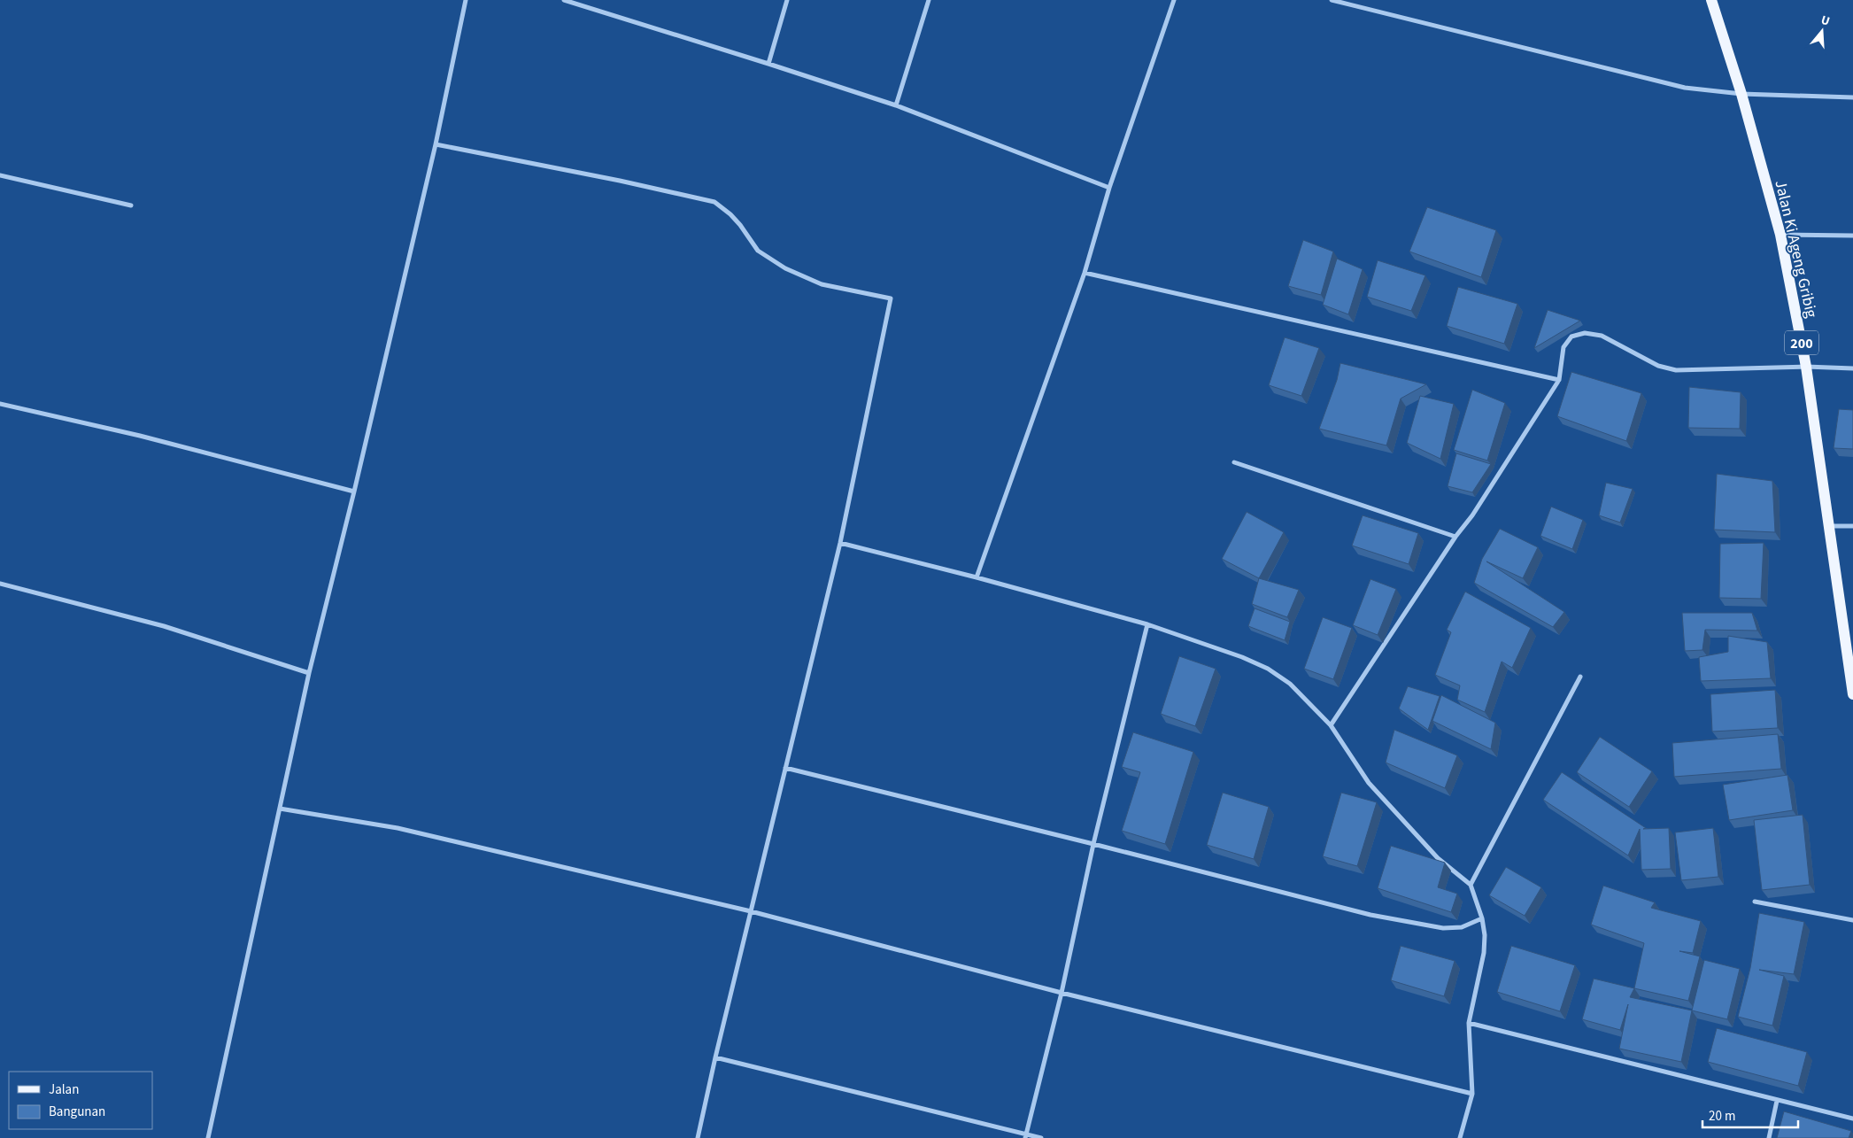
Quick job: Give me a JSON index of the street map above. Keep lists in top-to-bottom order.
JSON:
{
  "streets": {
    "main road": ["Jalan Ki Ageng Gribig", "200"]
  },
  "legend": ["Jalan", "Bangunan"],
  "scale_bar": "20 m",
  "north": "top"
}
